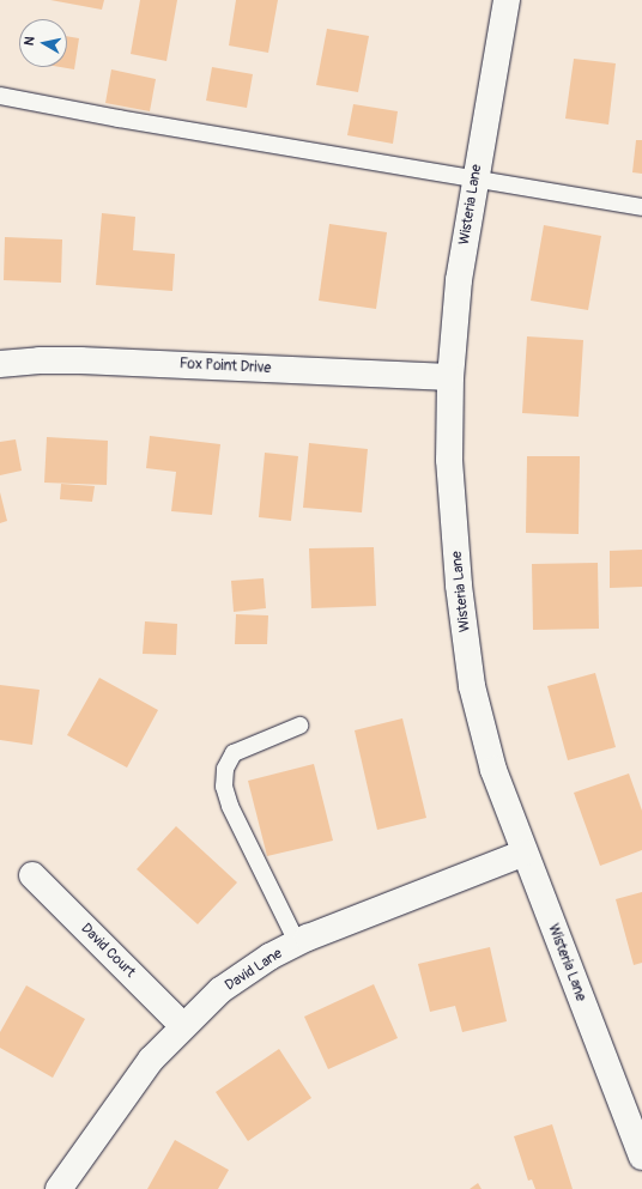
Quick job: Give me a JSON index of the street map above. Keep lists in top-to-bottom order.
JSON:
{
  "streets": {
    "street": [
      "Wisteria Lane",
      "Fox Point Drive",
      "David Court",
      "David Lane"
    ]
  },
  "crossings": [
    ["Wisteria Lane", "Fox Point Drive"],
    ["Wisteria Lane", "David Lane"],
    ["David Court", "David Lane"]
  ],
  "north": "left"
}
